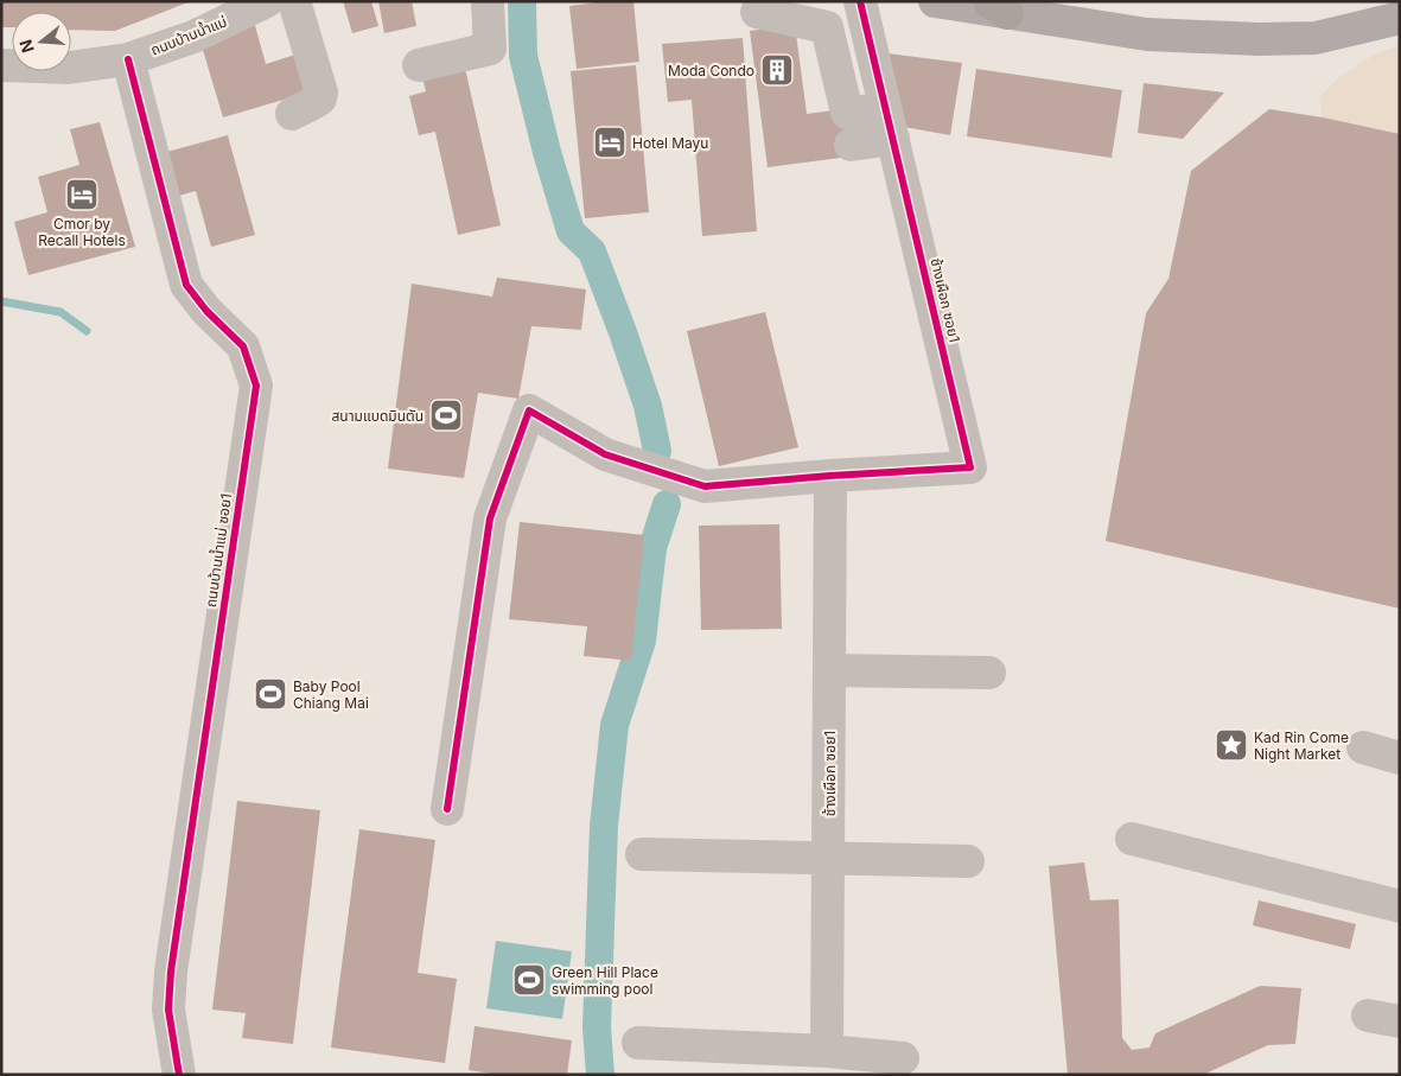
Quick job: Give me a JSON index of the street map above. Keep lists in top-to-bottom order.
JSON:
{
  "streets": {
    "street": ["ถนนบ้านน้ำแม่", "ช้างเผือก ซอย1", "ถนนบ้านน้ำแม่ ซอย1"]
  },
  "crossings": [
    ["ถนนบ้านน้ำแม่", "ถนนบ้านน้ำแม่ ซอย1"]
  ],
  "places": {
    "building": ["Moda Condo"],
    "hotel": ["Hotel Mayu", "Cmor by Recall Hotels"],
    "sports": ["สนามแบดมินตัน", "Baby Pool Chiang Mai", "Green Hill Place swimming pool"],
    "place": ["Kad Rin Come Night Market"]
  },
  "north": "left"
}
